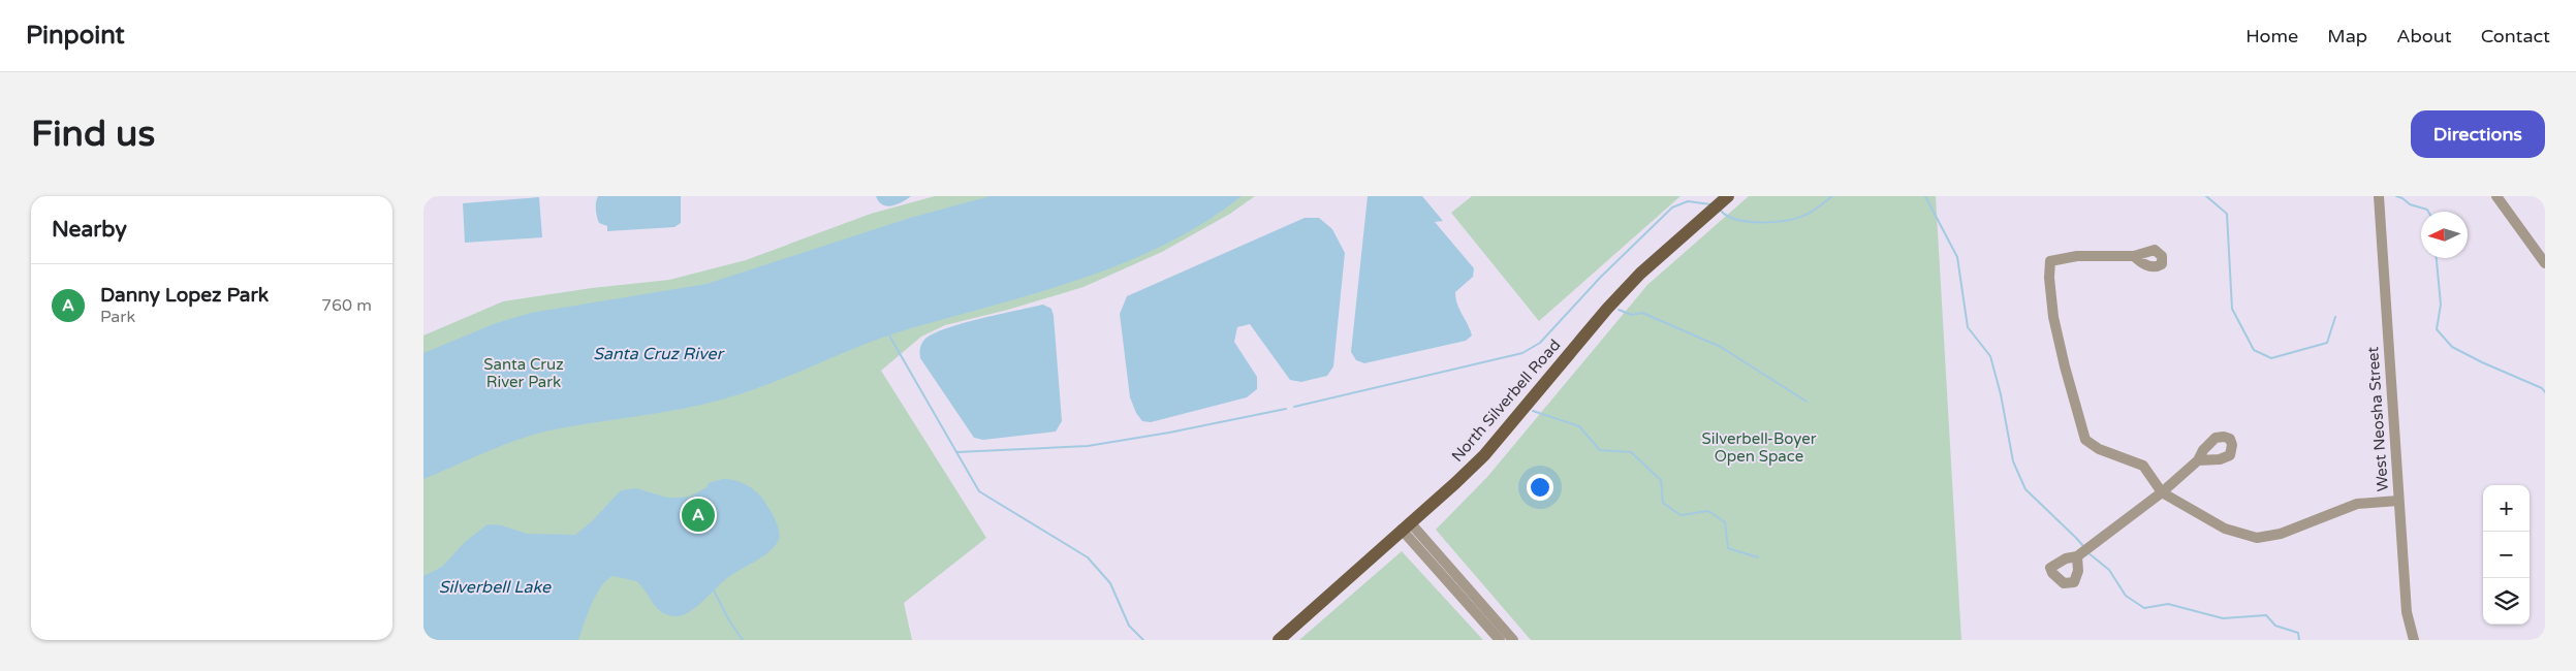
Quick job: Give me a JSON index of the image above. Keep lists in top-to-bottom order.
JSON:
{
  "streets": {
    "main road": ["North Silverbell Road"],
    "street": ["West Neosha Street"]
  },
  "water": ["Santa Cruz River", "Silverbell Lake"],
  "parks": ["Santa Cruz River Park", "Silverbell-Boyer Open Space"],
  "north": "left",
  "page": {
    "header": "Pinpoint",
    "nav": [
      "Home",
      "Map",
      "About",
      "Contact"
    ],
    "buttons": "Directions",
    "title": "Find us",
    "heading": "Nearby",
    "list": [
      {
        "mark": "A",
        "name": "Danny Lopez Park",
        "note": "Park",
        "value": "760 m"
      }
    ],
    "map_buttons": ["+", "−"],
    "pins": "A"
  }
}
